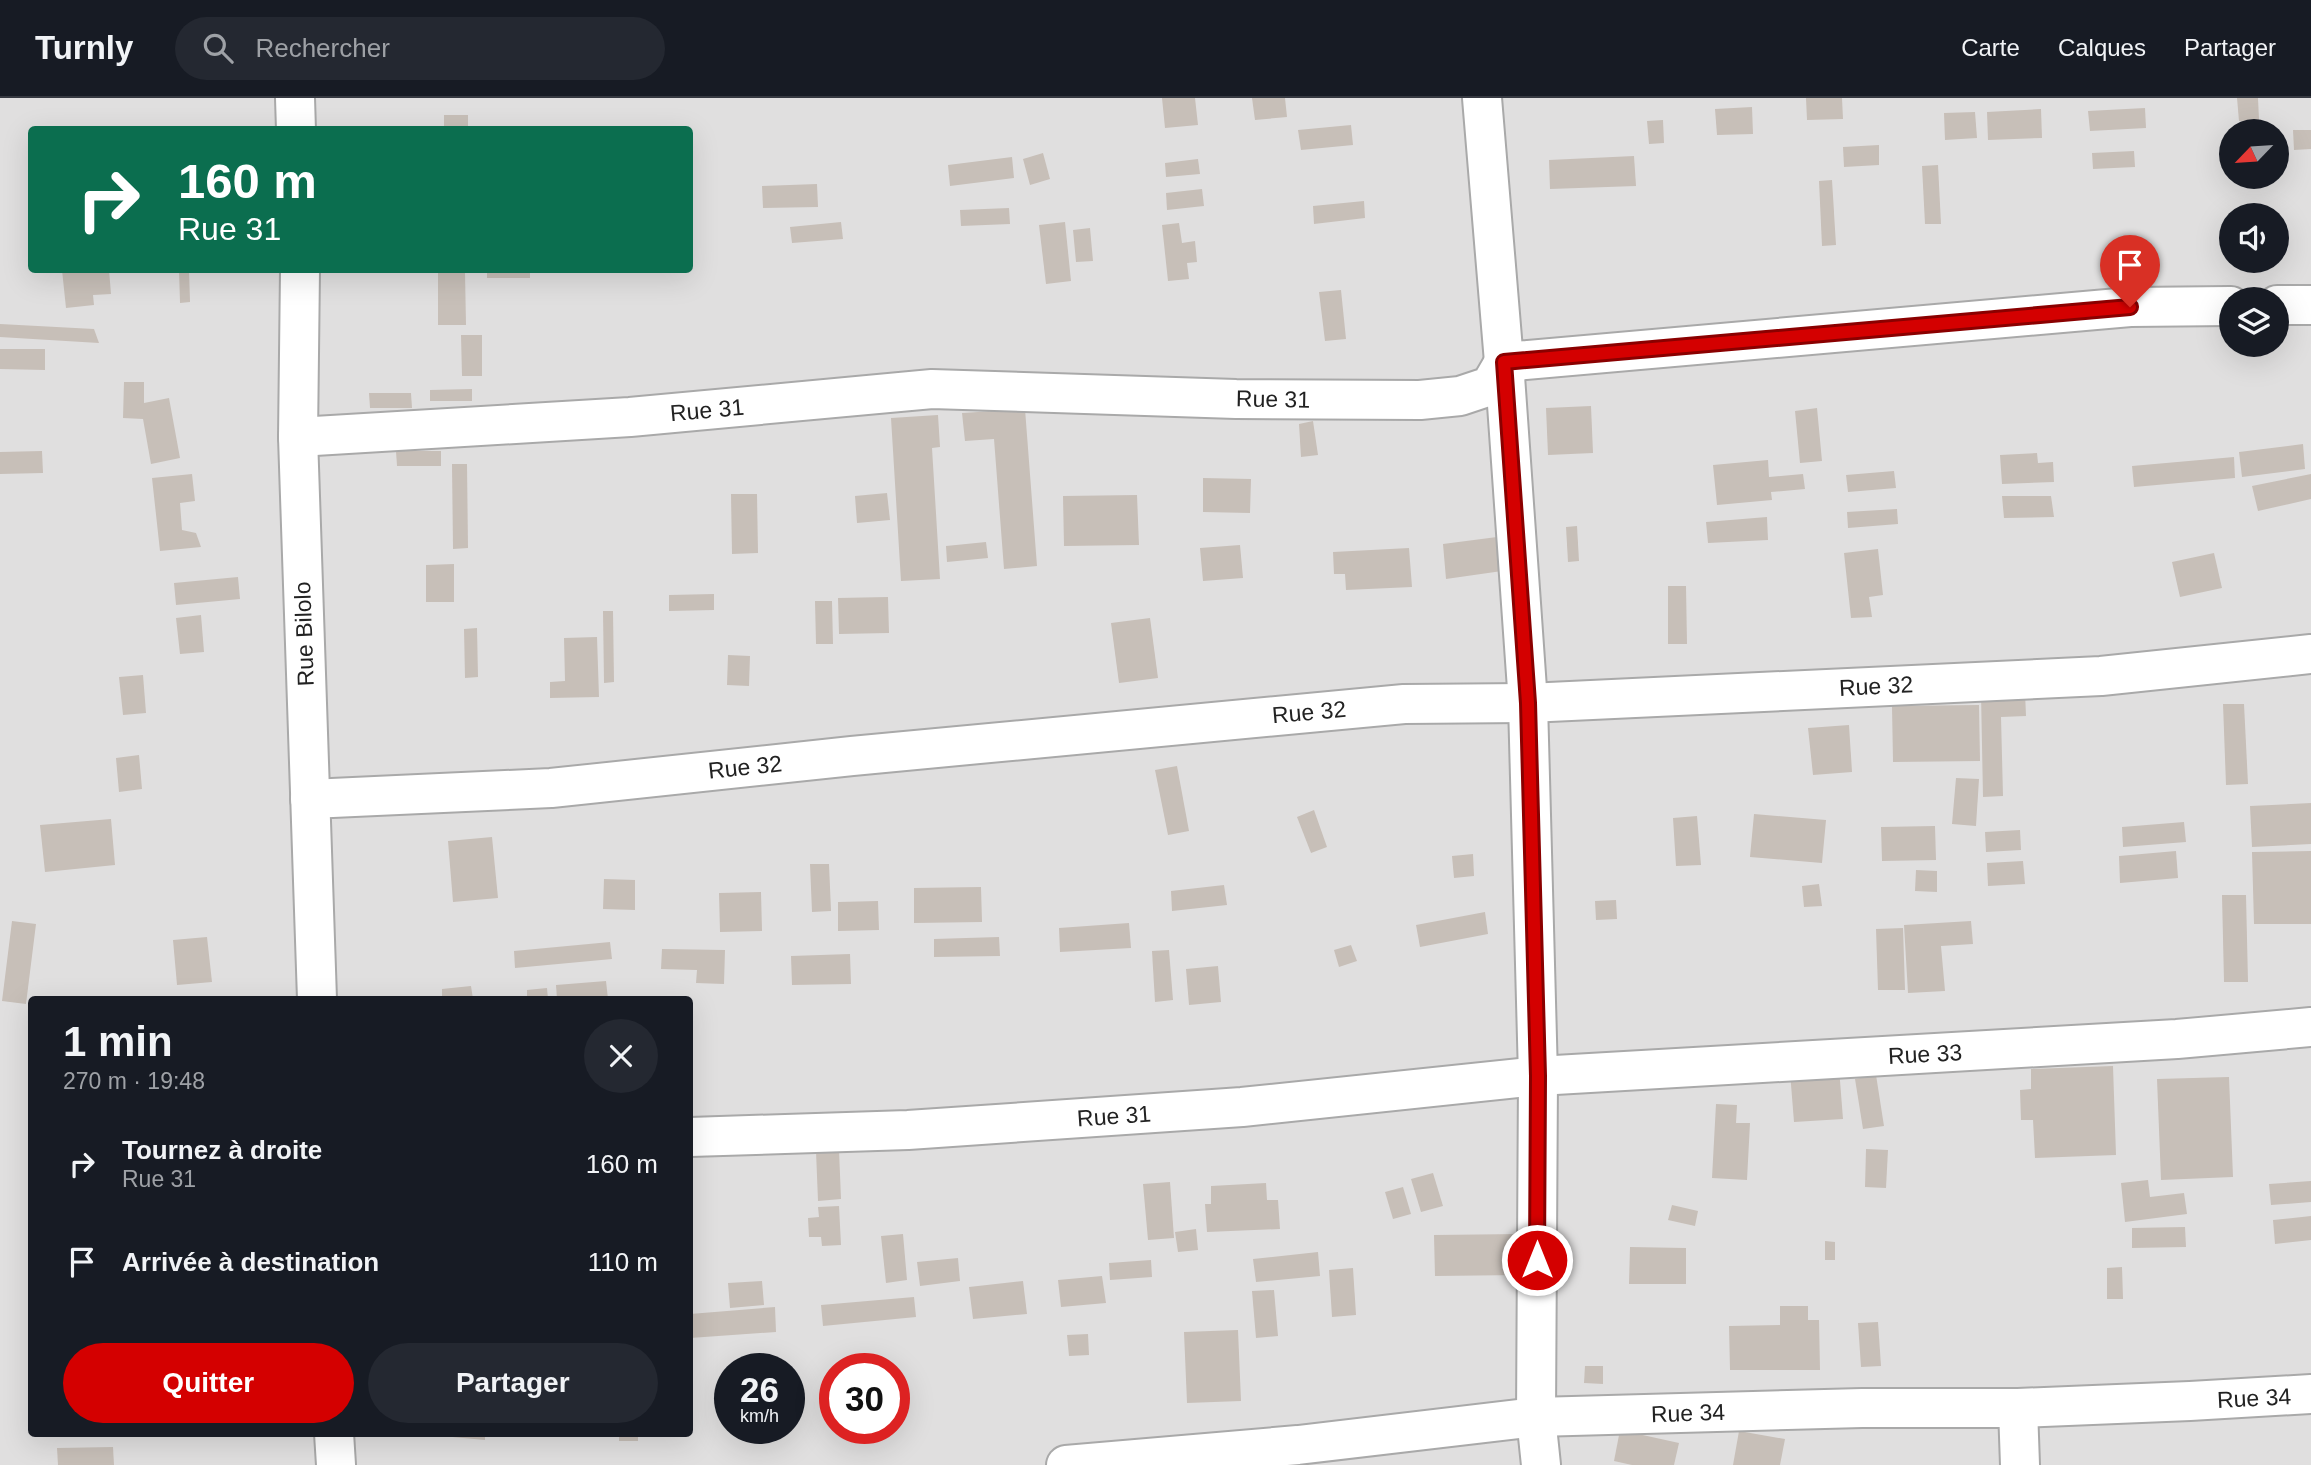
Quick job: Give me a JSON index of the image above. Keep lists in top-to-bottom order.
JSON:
{
  "streets": {
    "street": [
      "Rue 31",
      "Rue Bilolo",
      "Rue 32",
      "Rue 33",
      "Rue 34"
    ]
  },
  "crossings": [
    ["Rue 31", "Rue Bilolo"],
    ["Rue 31", "Rue 33"],
    ["Rue Bilolo", "Rue 32"]
  ],
  "north": "bottom left",
  "page": {
    "header": "Turnly",
    "search": "Rechercher",
    "nav": ["Carte", "Calques", "Partager"],
    "turn": ["160 m", "Rue 31"],
    "heading": ["1 min", "270 m · 19:48"],
    "list": [
      {
        "name": "Tournez à droite",
        "note": "Rue 31",
        "value": "160 m"
      },
      {
        "name": "Arrivée à destination",
        "value": "110 m"
      }
    ],
    "buttons": ["Quitter", "Partager"],
    "speed": "26 km/h",
    "limit": "30"
  }
}
